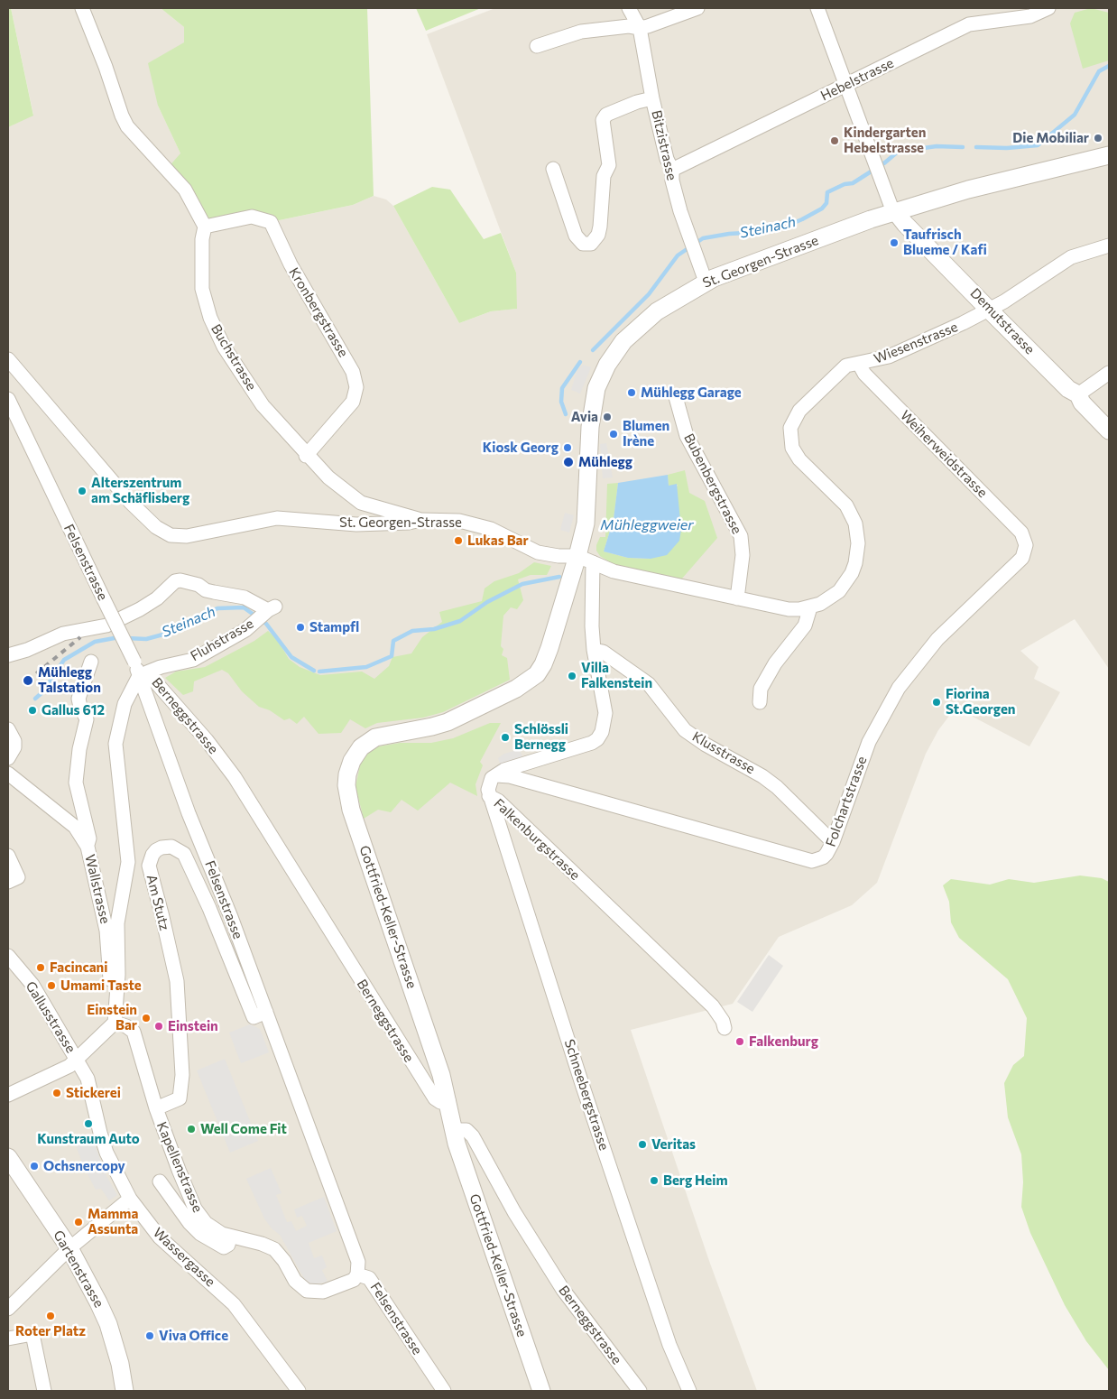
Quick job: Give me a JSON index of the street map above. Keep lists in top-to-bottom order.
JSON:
{
  "streets": {
    "street": [
      "Hebelstrasse",
      "Bitzistrasse",
      "St. Georgen-Strasse",
      "Kronbergstrasse",
      "Demutstrasse",
      "Wiesenstrasse",
      "Buchstrasse",
      "Weiherweidstrasse",
      "Bubenbergstrasse",
      "Felsenstrasse",
      "Fluhstrasse",
      "Berneggstrasse",
      "Klusstrasse",
      "Folchartstrasse",
      "Falkenburgstrasse",
      "Wallstrasse",
      "Am Stutz",
      "Gottfried-Keller-Strasse",
      "Gallusstrasse",
      "Schneebergstrasse",
      "Kapellenstrasse",
      "Wassergasse",
      "Gartenstrasse"
    ]
  },
  "crossings": [
    ["Hebelstrasse", "Bitzistrasse"],
    ["Bitzistrasse", "St. Georgen-Strasse"],
    ["St. Georgen-Strasse", "Demutstrasse"],
    ["St. Georgen-Strasse", "Wiesenstrasse"],
    ["St. Georgen-Strasse", "Buchstrasse"],
    ["St. Georgen-Strasse", "Gottfried-Keller-Strasse"],
    ["Kronbergstrasse", "Buchstrasse"],
    ["Demutstrasse", "Wiesenstrasse"],
    ["Wiesenstrasse", "Weiherweidstrasse"],
    ["Wiesenstrasse", "Bubenbergstrasse"],
    ["Wiesenstrasse", "Gottfried-Keller-Strasse"],
    ["Weiherweidstrasse", "Folchartstrasse"],
    ["Felsenstrasse", "Fluhstrasse"],
    ["Felsenstrasse", "Berneggstrasse"],
    ["Felsenstrasse", "Am Stutz"],
    ["Felsenstrasse", "Kapellenstrasse"],
    ["Fluhstrasse", "Berneggstrasse"],
    ["Berneggstrasse", "Wallstrasse"],
    ["Berneggstrasse", "Gottfried-Keller-Strasse"],
    ["Berneggstrasse", "Kapellenstrasse"],
    ["Klusstrasse", "Folchartstrasse"],
    ["Folchartstrasse", "Falkenburgstrasse"],
    ["Falkenburgstrasse", "Schneebergstrasse"],
    ["Am Stutz", "Kapellenstrasse"],
    ["Gallusstrasse", "Wassergasse"]
  ],
  "water": ["Steinach", "Mühleggweier"],
  "places": [
    "Die Mobiliar",
    "Kindergarten Hebelstrasse",
    "Taufrisch Blueme / Kafi",
    "Mühlegg Garage",
    "Avia",
    "Blumen Irène",
    "Kiosk Georg",
    "Mühlegg",
    "Alterszentrum am Schäflisberg",
    "Lukas Bar",
    "Stampfl",
    "Villa Falkenstein",
    "Mühlegg Talstation",
    "Fiorina St.Georgen",
    "Gallus 612",
    "Schlössli Bernegg",
    "Facincani",
    "Umami Taste",
    "Einstein Bar",
    "Einstein",
    "Falkenburg",
    "Stickerei",
    "Kunstraum Auto",
    "Well Come Fit",
    "Veritas",
    "Ochsnercopy",
    "Berg Heim",
    "Mamma Assunta",
    "Roter Platz",
    "Viva Office"
  ]
}
